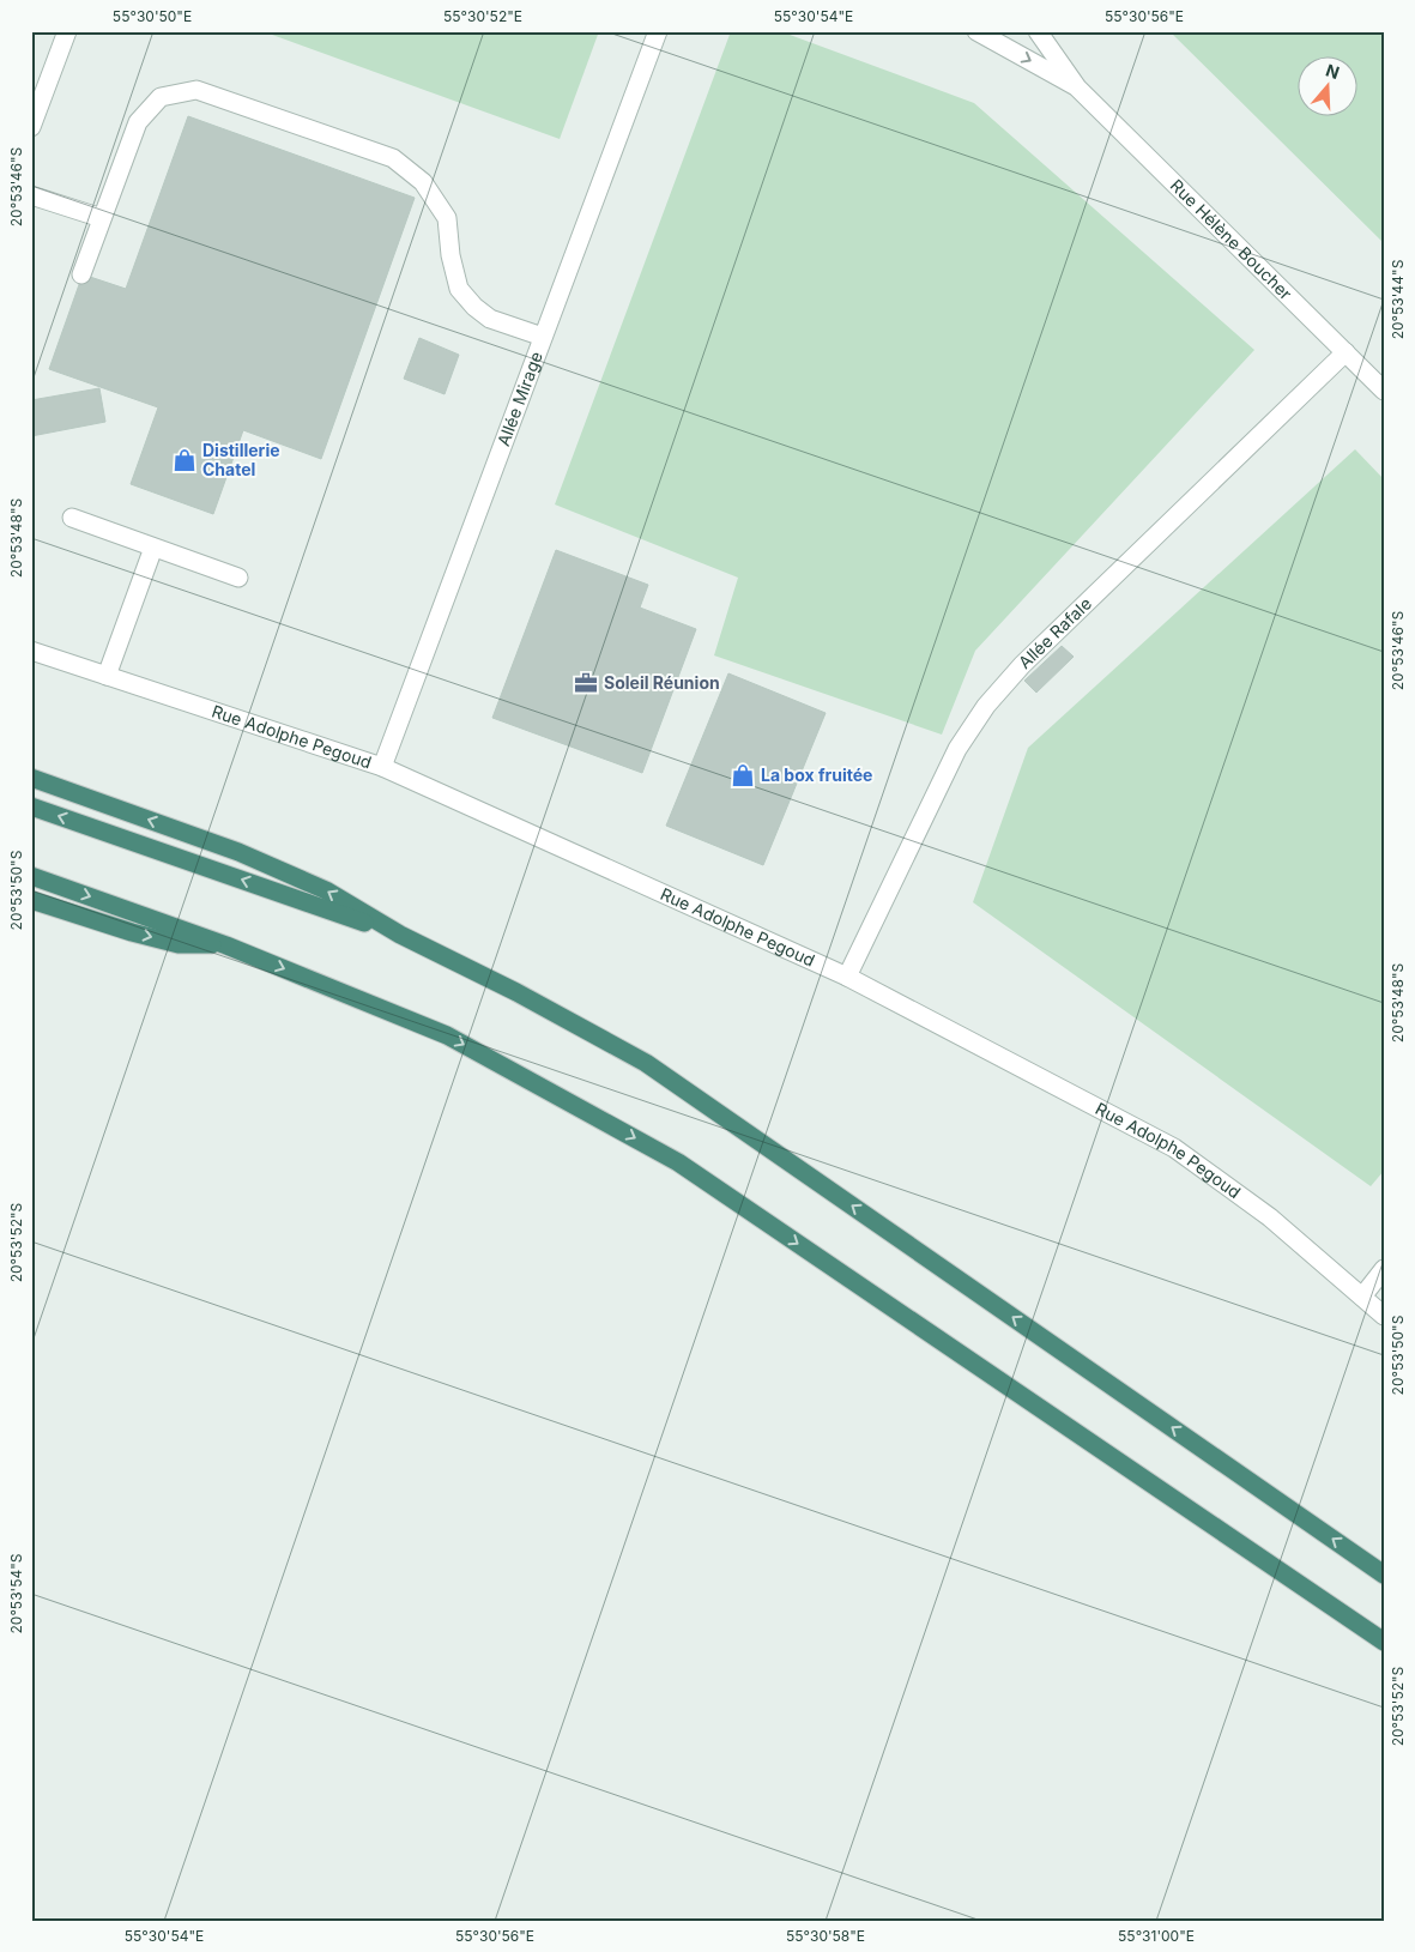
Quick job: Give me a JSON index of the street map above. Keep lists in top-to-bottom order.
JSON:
{
  "streets": {
    "street": [
      "Rue Hélène Boucher",
      "Allée Mirage",
      "Allée Rafale",
      "Rue Adolphe Pegoud"
    ]
  },
  "crossings": [
    ["Rue Hélène Boucher", "Allée Rafale"],
    ["Allée Mirage", "Rue Adolphe Pegoud"],
    ["Allée Rafale", "Rue Adolphe Pegoud"]
  ],
  "places": {
    "shop": ["Distillerie Chatel", "La box fruitée"],
    "office": ["Soleil Réunion"]
  },
  "north": "top",
  "coordinates": [
    "55°30'50\"E",
    "55°30'52\"E",
    "55°30'54\"E",
    "55°30'56\"E",
    "20°53'46\"S",
    "20°53'44\"S",
    "20°53'48\"S",
    "20°53'50\"S",
    "20°53'52\"S",
    "20°53'54\"S",
    "55°30'58\"E",
    "55°31'00\"E"
  ]
}
